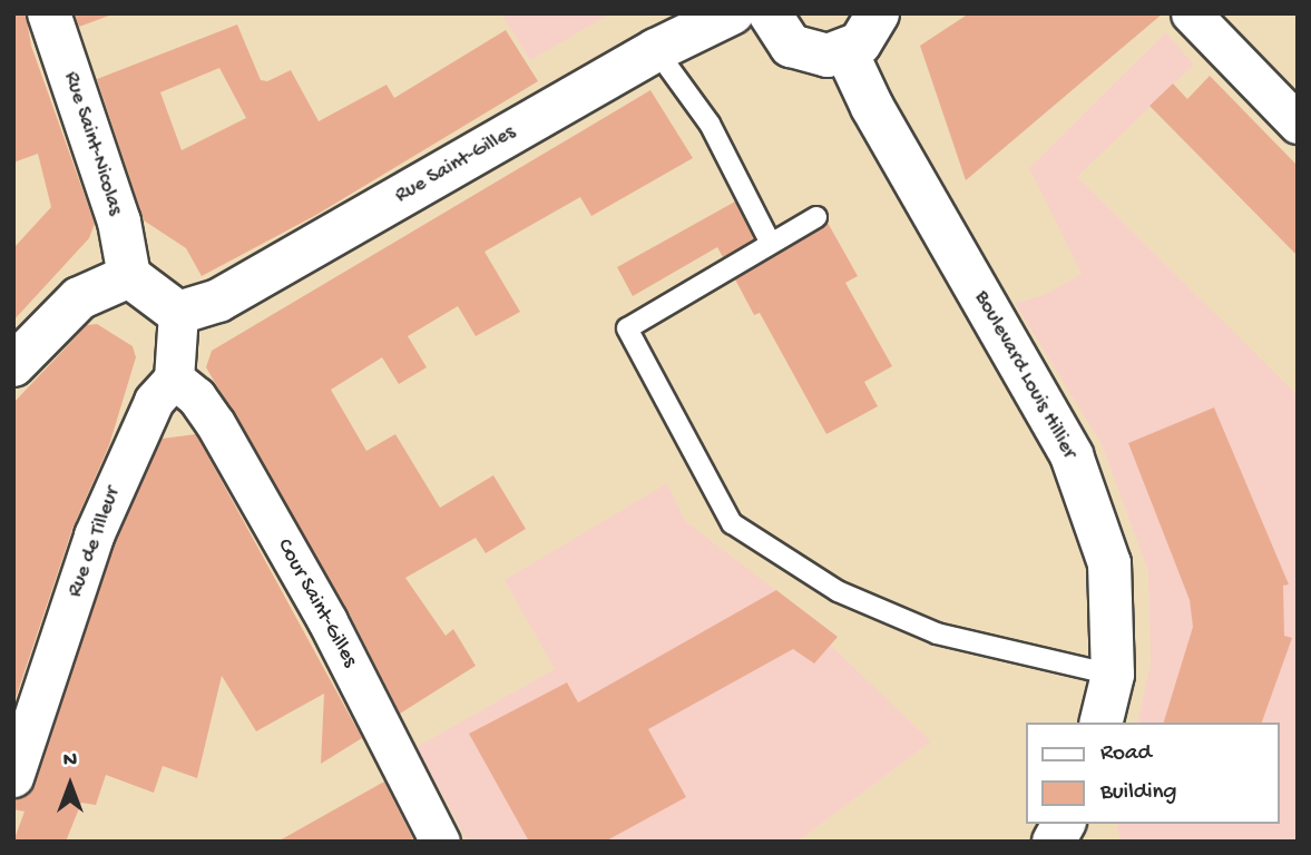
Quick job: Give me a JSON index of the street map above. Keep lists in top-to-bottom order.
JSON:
{
  "streets": {
    "street": [
      "Rue Saint-Nicolas",
      "Rue Saint-Gilles",
      "Boulevard Louis Hillier",
      "Rue de Tilleur",
      "Cour Saint-Gilles"
    ]
  },
  "crossings": [
    ["Rue de Tilleur", "Cour Saint-Gilles"]
  ],
  "legend": ["Road", "Building"],
  "north": "top"
}
